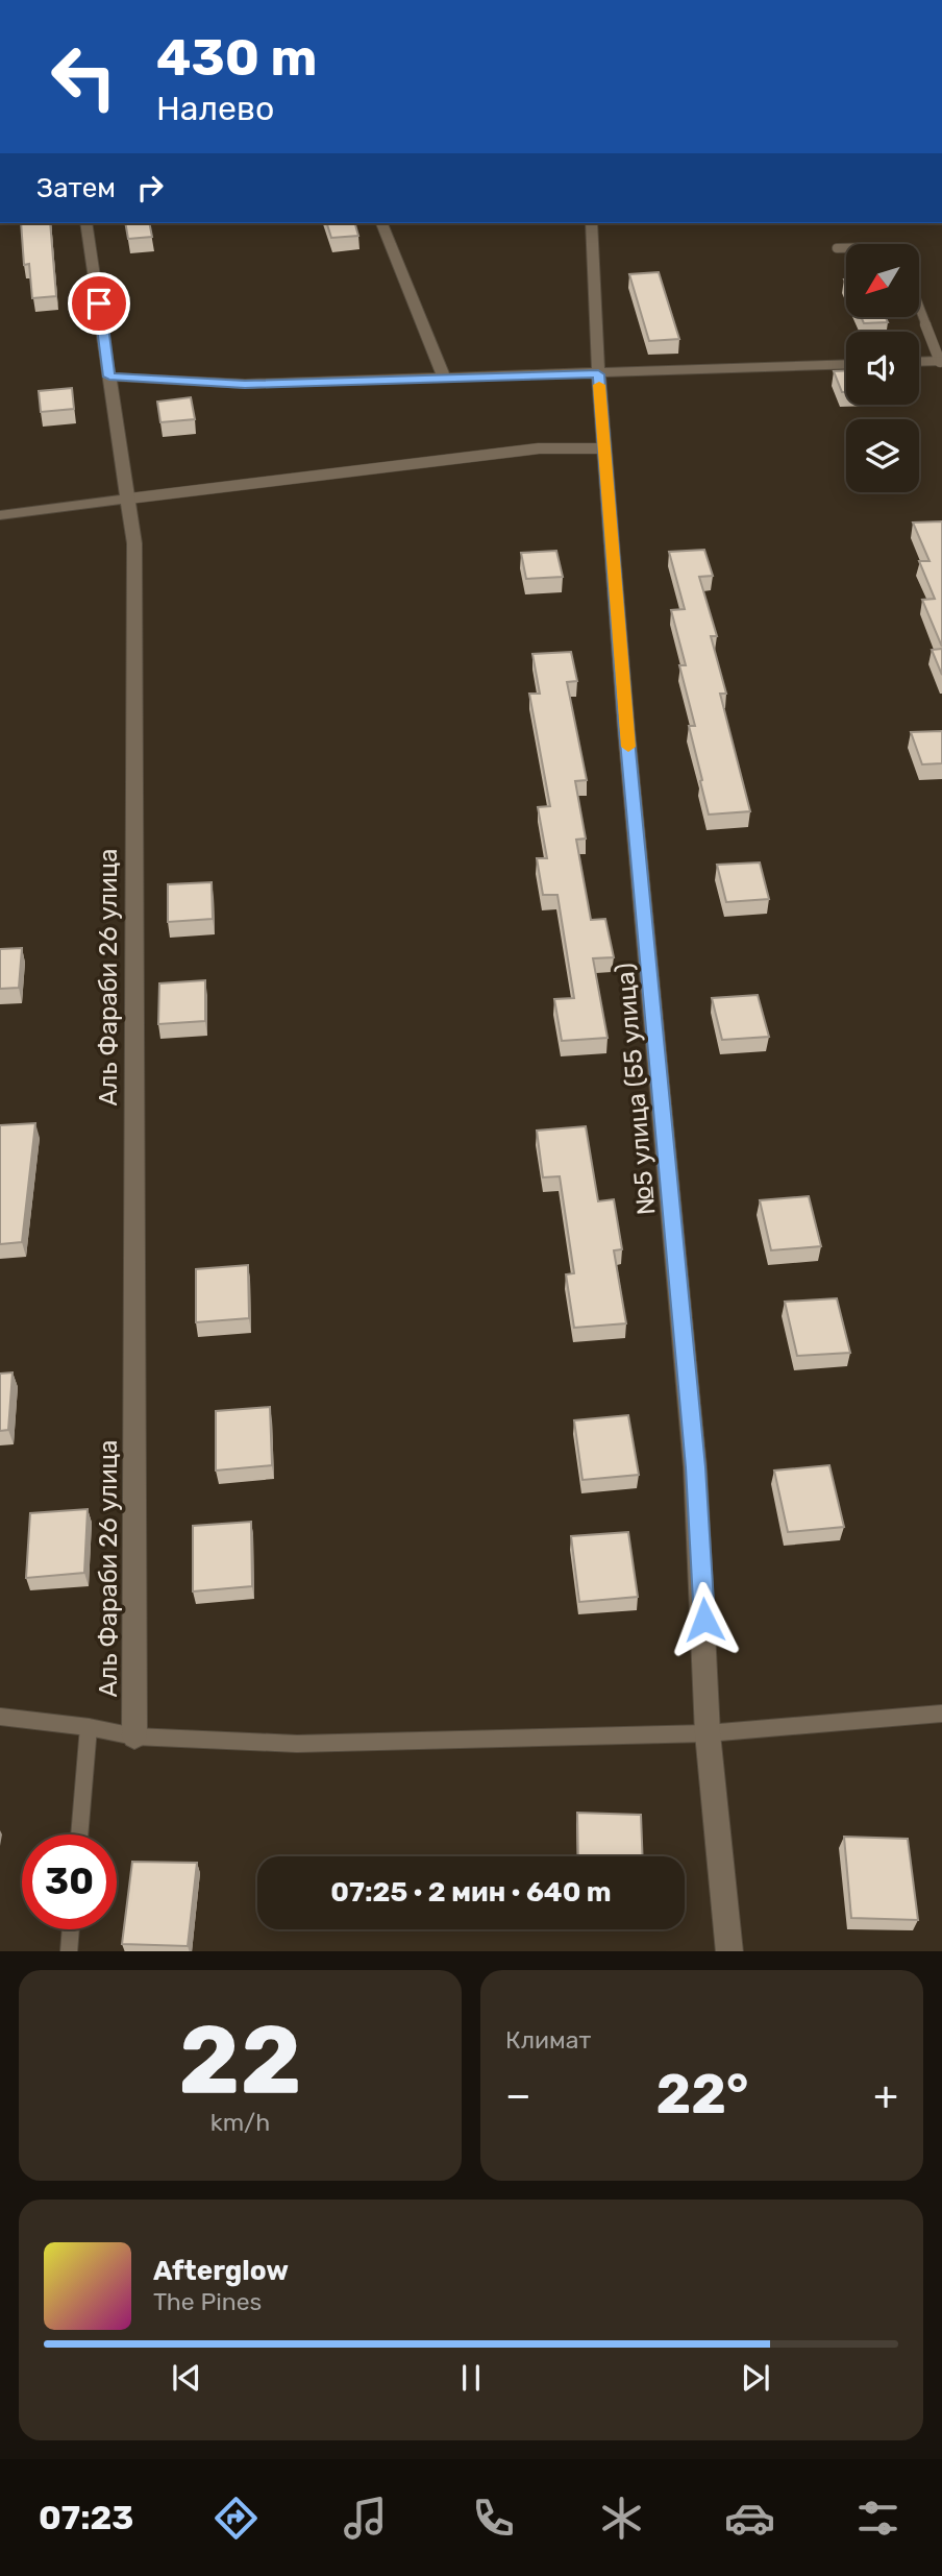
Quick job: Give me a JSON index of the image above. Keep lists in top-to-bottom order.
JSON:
{
  "streets": {
    "street": ["Аль Фараби 26 улица", "№5 улица (55 улица)"]
  },
  "north": "bottom left",
  "page": {
    "turn": ["430 m", "Налево"],
    "then": "Затем",
    "limit": "30",
    "trip": "07:25 · 2 мин · 640 m",
    "tile": [
      ["22", "km/h"],
      "Климат"
    ],
    "heat": ["−", "22°", "+"],
    "song": ["Afterglow", "The Pines"],
    "tabs": "07:23"
  }
}
